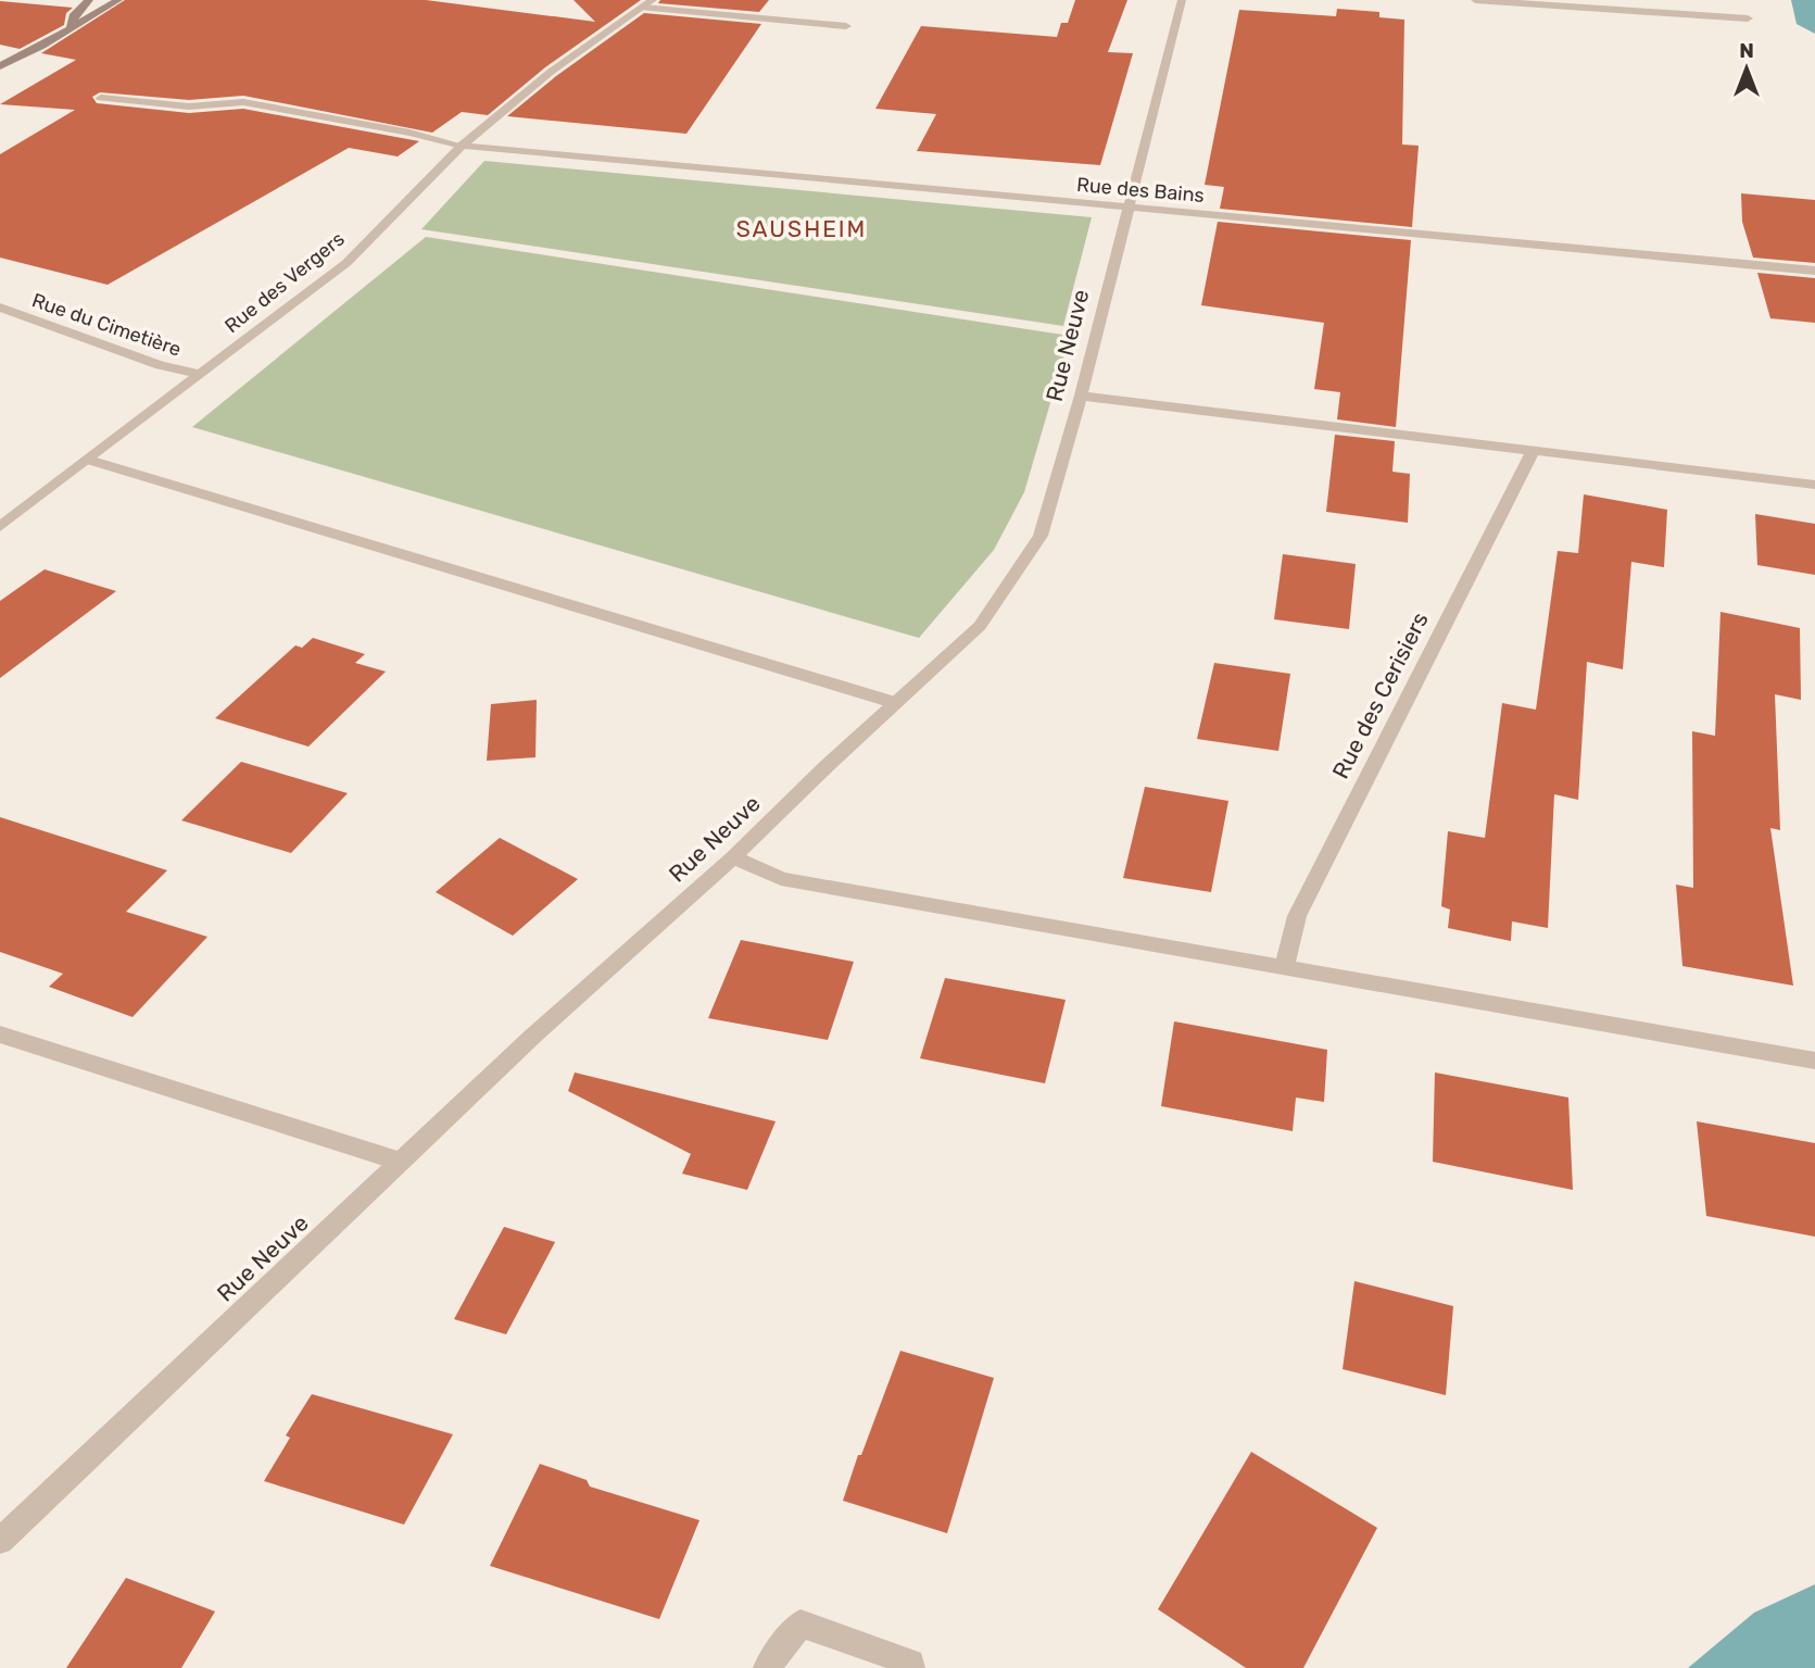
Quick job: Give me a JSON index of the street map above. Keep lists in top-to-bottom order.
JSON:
{
  "streets": {
    "street": [
      "Rue des Bains",
      "Rue des Vergers",
      "Rue du Cimetière",
      "Rue Neuve",
      "Rue des Cerisiers"
    ]
  },
  "crossings": [
    ["Rue des Bains", "Rue des Vergers"],
    ["Rue des Bains", "Rue Neuve"],
    ["Rue des Vergers", "Rue du Cimetière"]
  ],
  "districts": ["SAUSHEIM"],
  "north": "top"
}
